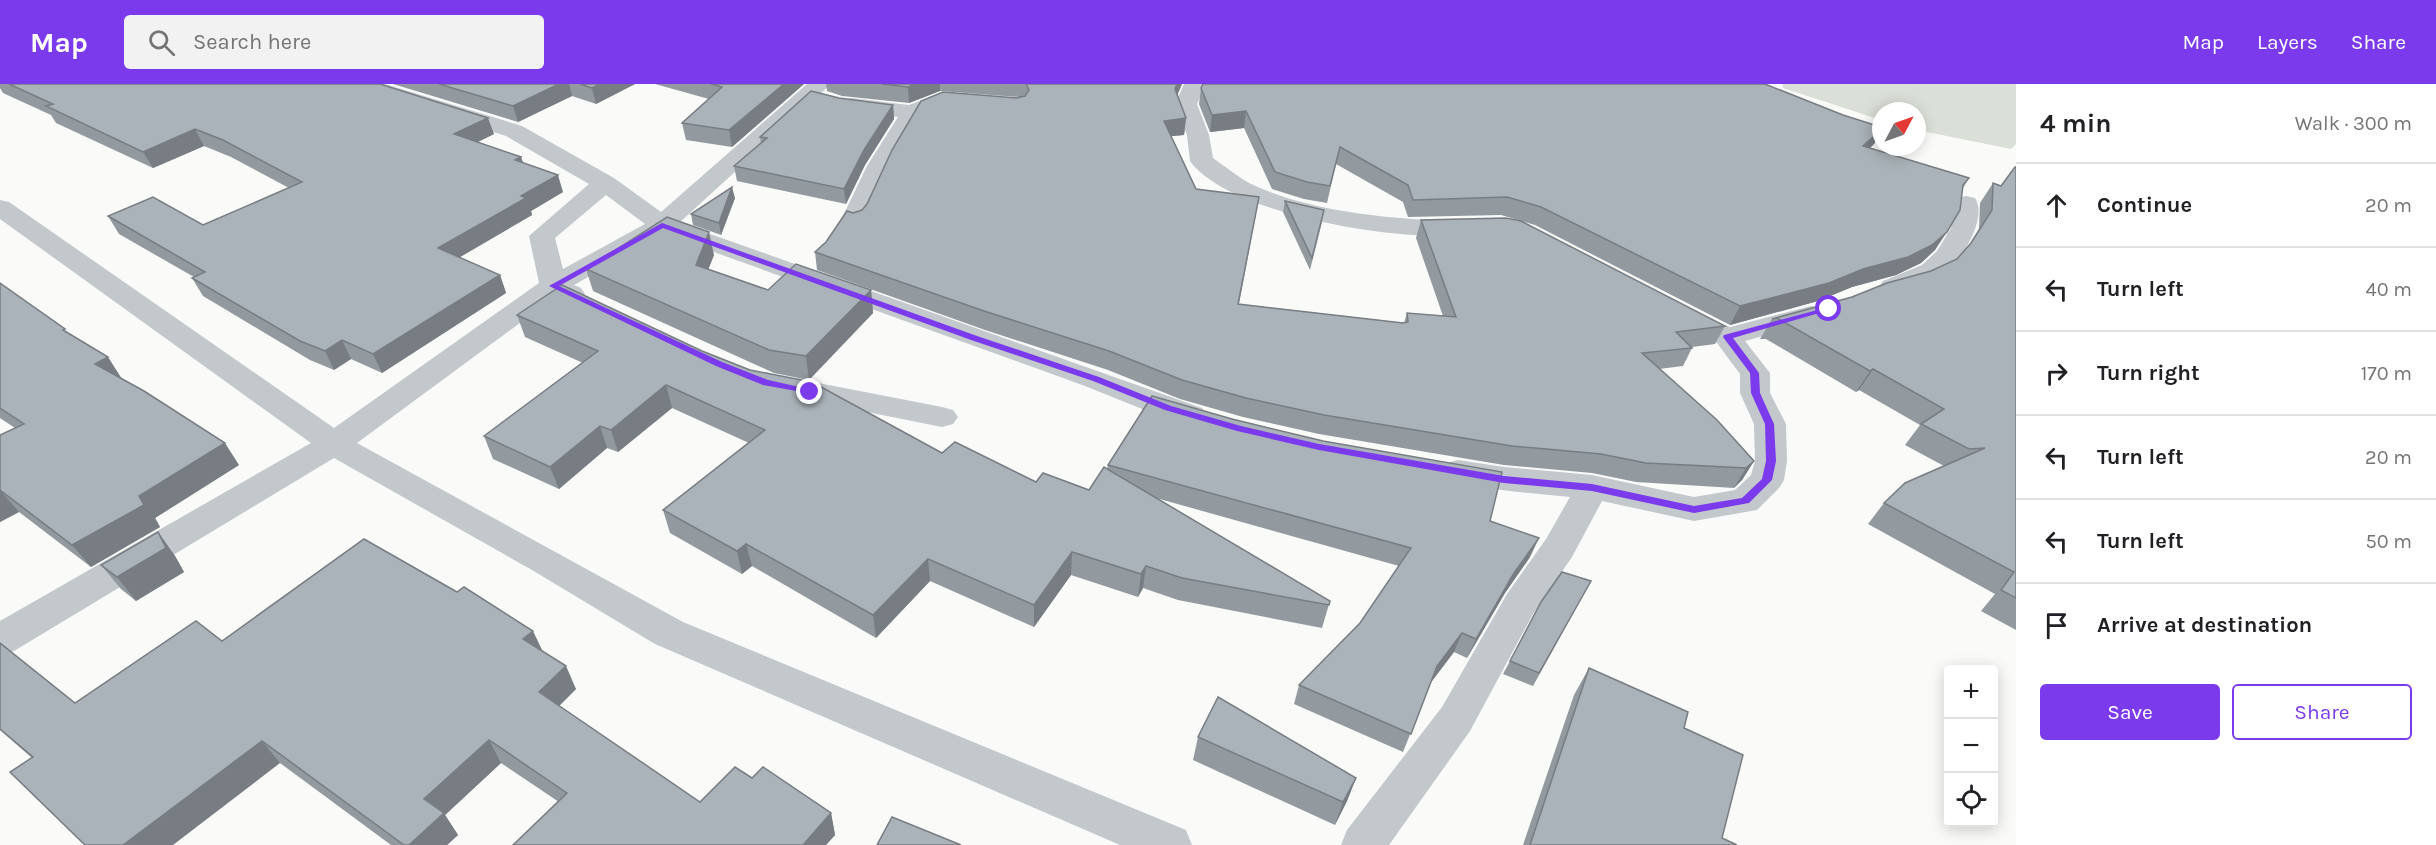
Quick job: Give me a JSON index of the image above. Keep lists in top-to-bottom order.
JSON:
{
  "north": "top right",
  "page": {
    "header": "Map",
    "search": "Search here",
    "nav": ["Map", "Layers", "Share"],
    "heading": ["4 min", "Walk · 300 m"],
    "list": [
      ["Continue", "20 m"],
      ["Turn left", "40 m"],
      ["Turn right", "170 m"],
      ["Turn left", "20 m"],
      ["Turn left", "50 m"],
      "Arrive at destination"
    ],
    "map_buttons": ["+", "−"],
    "buttons": ["Save", "Share"]
  }
}
